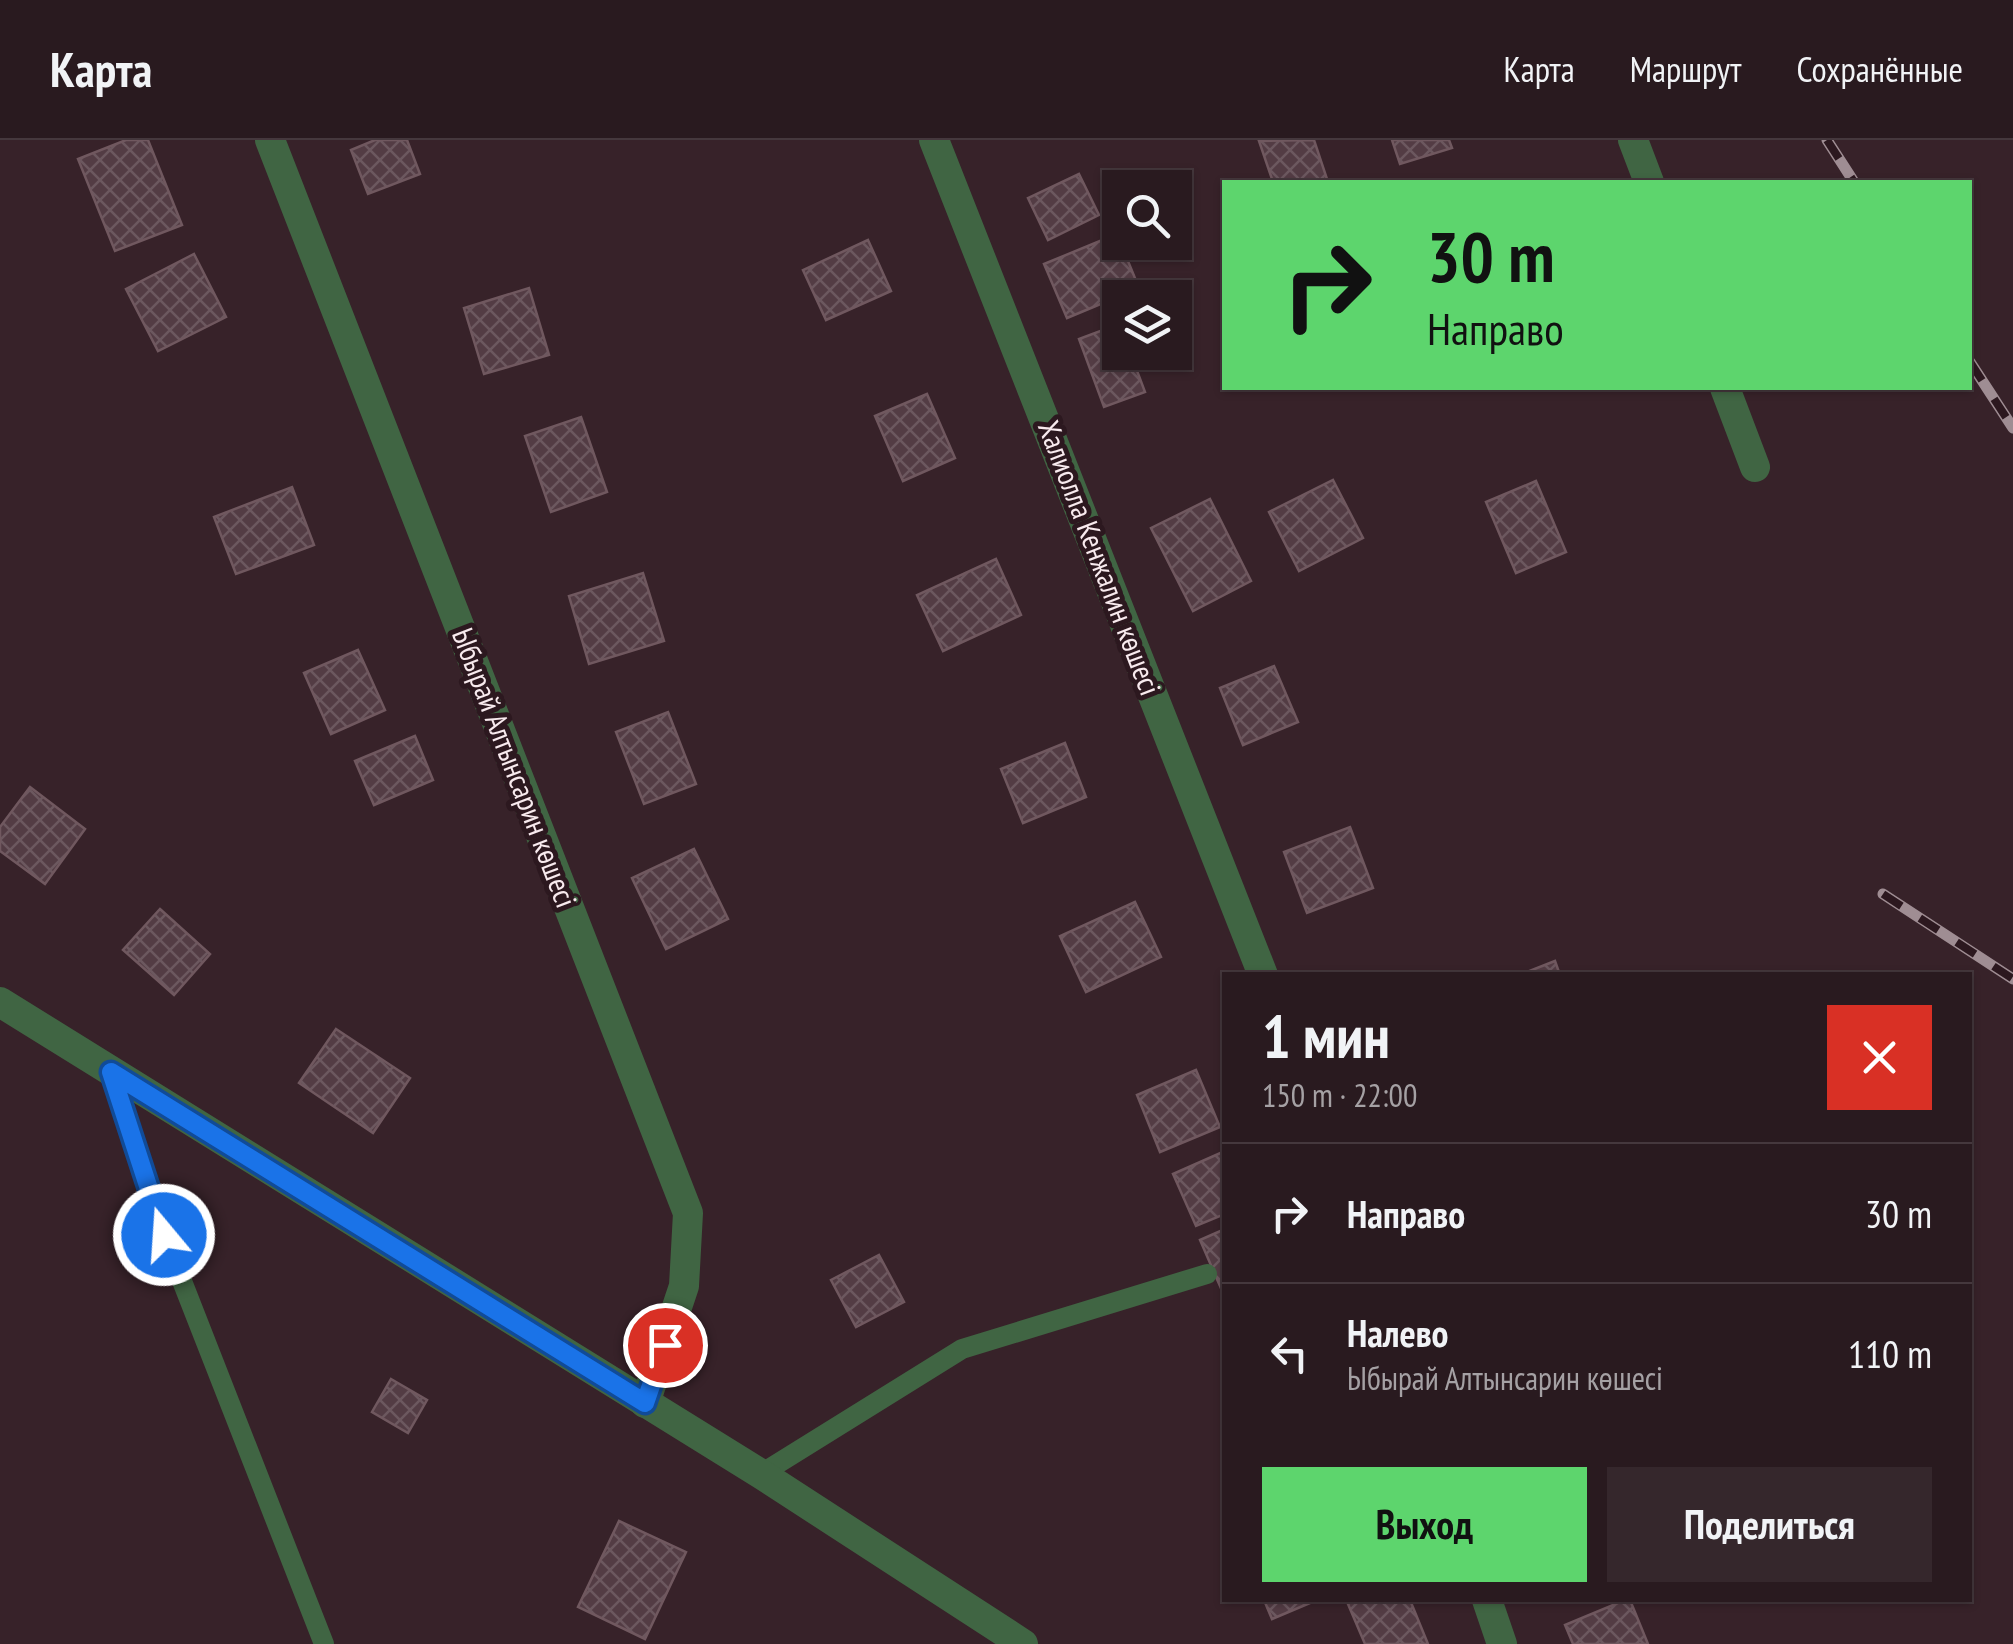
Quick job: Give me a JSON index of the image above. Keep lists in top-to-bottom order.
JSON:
{
  "streets": {
    "street": ["Халиолла Кенжалин көшесі", "Ыбырай Алтынсарин көшесі"]
  },
  "page": {
    "header": "Карта",
    "nav": ["Карта", "Маршрут", "Сохранённые"],
    "turn": ["30 m", "Направо"],
    "heading": ["1 мин", "150 m · 22:00"],
    "list": [
      {
        "name": "Направо",
        "value": "30 m"
      },
      {
        "name": "Налево",
        "note": "Ыбырай Алтынсарин көшесі",
        "value": "110 m"
      }
    ],
    "buttons": ["Выход", "Поделиться"]
  }
}
